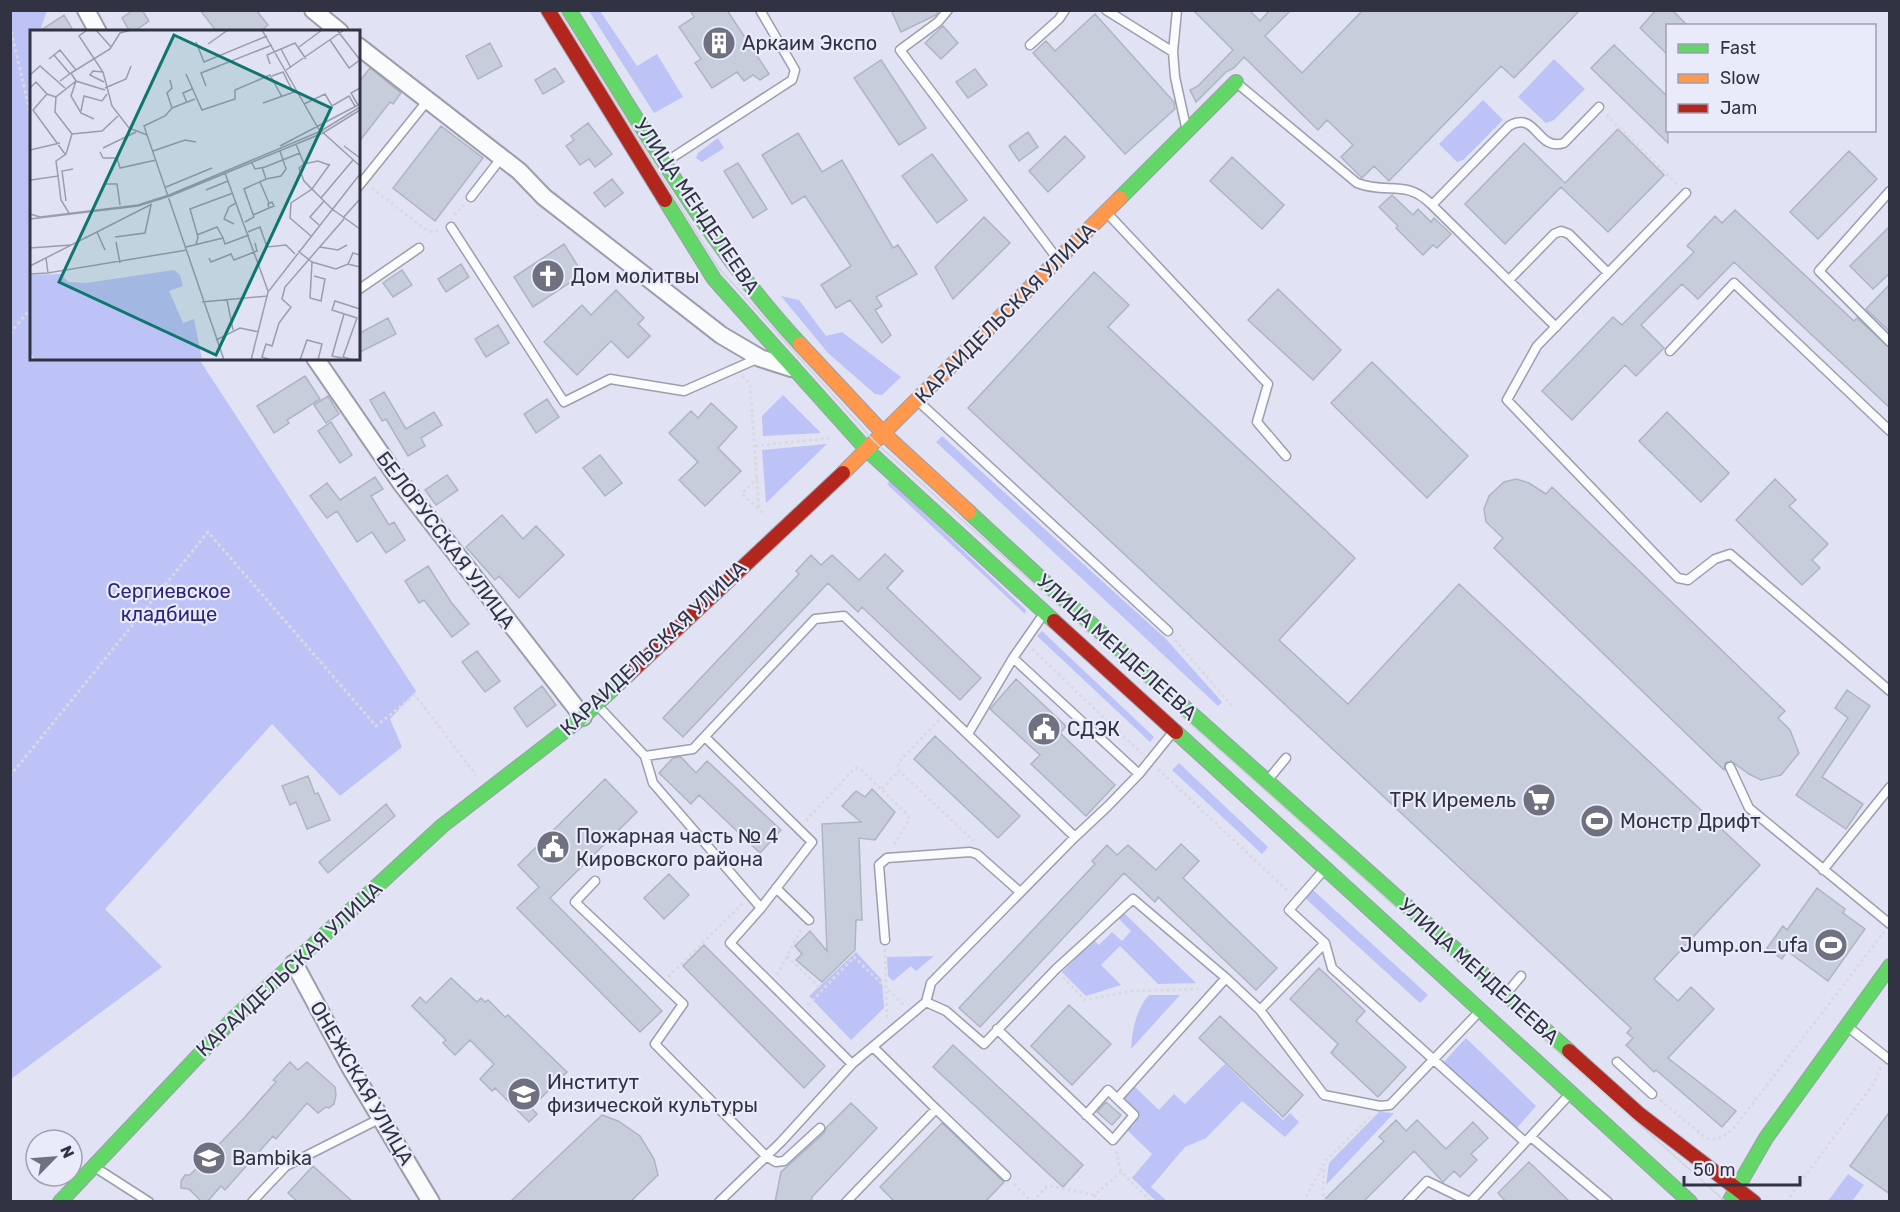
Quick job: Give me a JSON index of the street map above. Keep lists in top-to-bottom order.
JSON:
{
  "streets": {
    "main road": ["УЛИЦА МЕНДЕЛЕЕВА", "КАРАИДЕЛЬСКАЯ УЛИЦА"],
    "street": ["БЕЛОРУССКАЯ УЛИЦА", "ОНЕЖСКАЯ УЛИЦА"]
  },
  "crossings": [
    ["УЛИЦА МЕНДЕЛЕЕВА", "КАРАИДЕЛЬСКАЯ УЛИЦА"],
    ["КАРАИДЕЛЬСКАЯ УЛИЦА", "БЕЛОРУССКАЯ УЛИЦА"],
    ["КАРАИДЕЛЬСКАЯ УЛИЦА", "ОНЕЖСКАЯ УЛИЦА"]
  ],
  "parks": ["Сергиевское кладбище"],
  "places": {
    "building": ["Аркаим Экспо"],
    "church": ["Дом молитвы"],
    "public building": ["СДЭК", "Пожарная часть № 4 Кировского района"],
    "supermarket": ["ТРК Иремель"],
    "sports": ["Монстр Дрифт", "Jump.on_ufa"],
    "school or university": ["Институт физической культуры", "Bambika"]
  },
  "legend": ["Fast", "Slow", "Jam"],
  "scale_bar": "50 m",
  "north": "top right"
}
